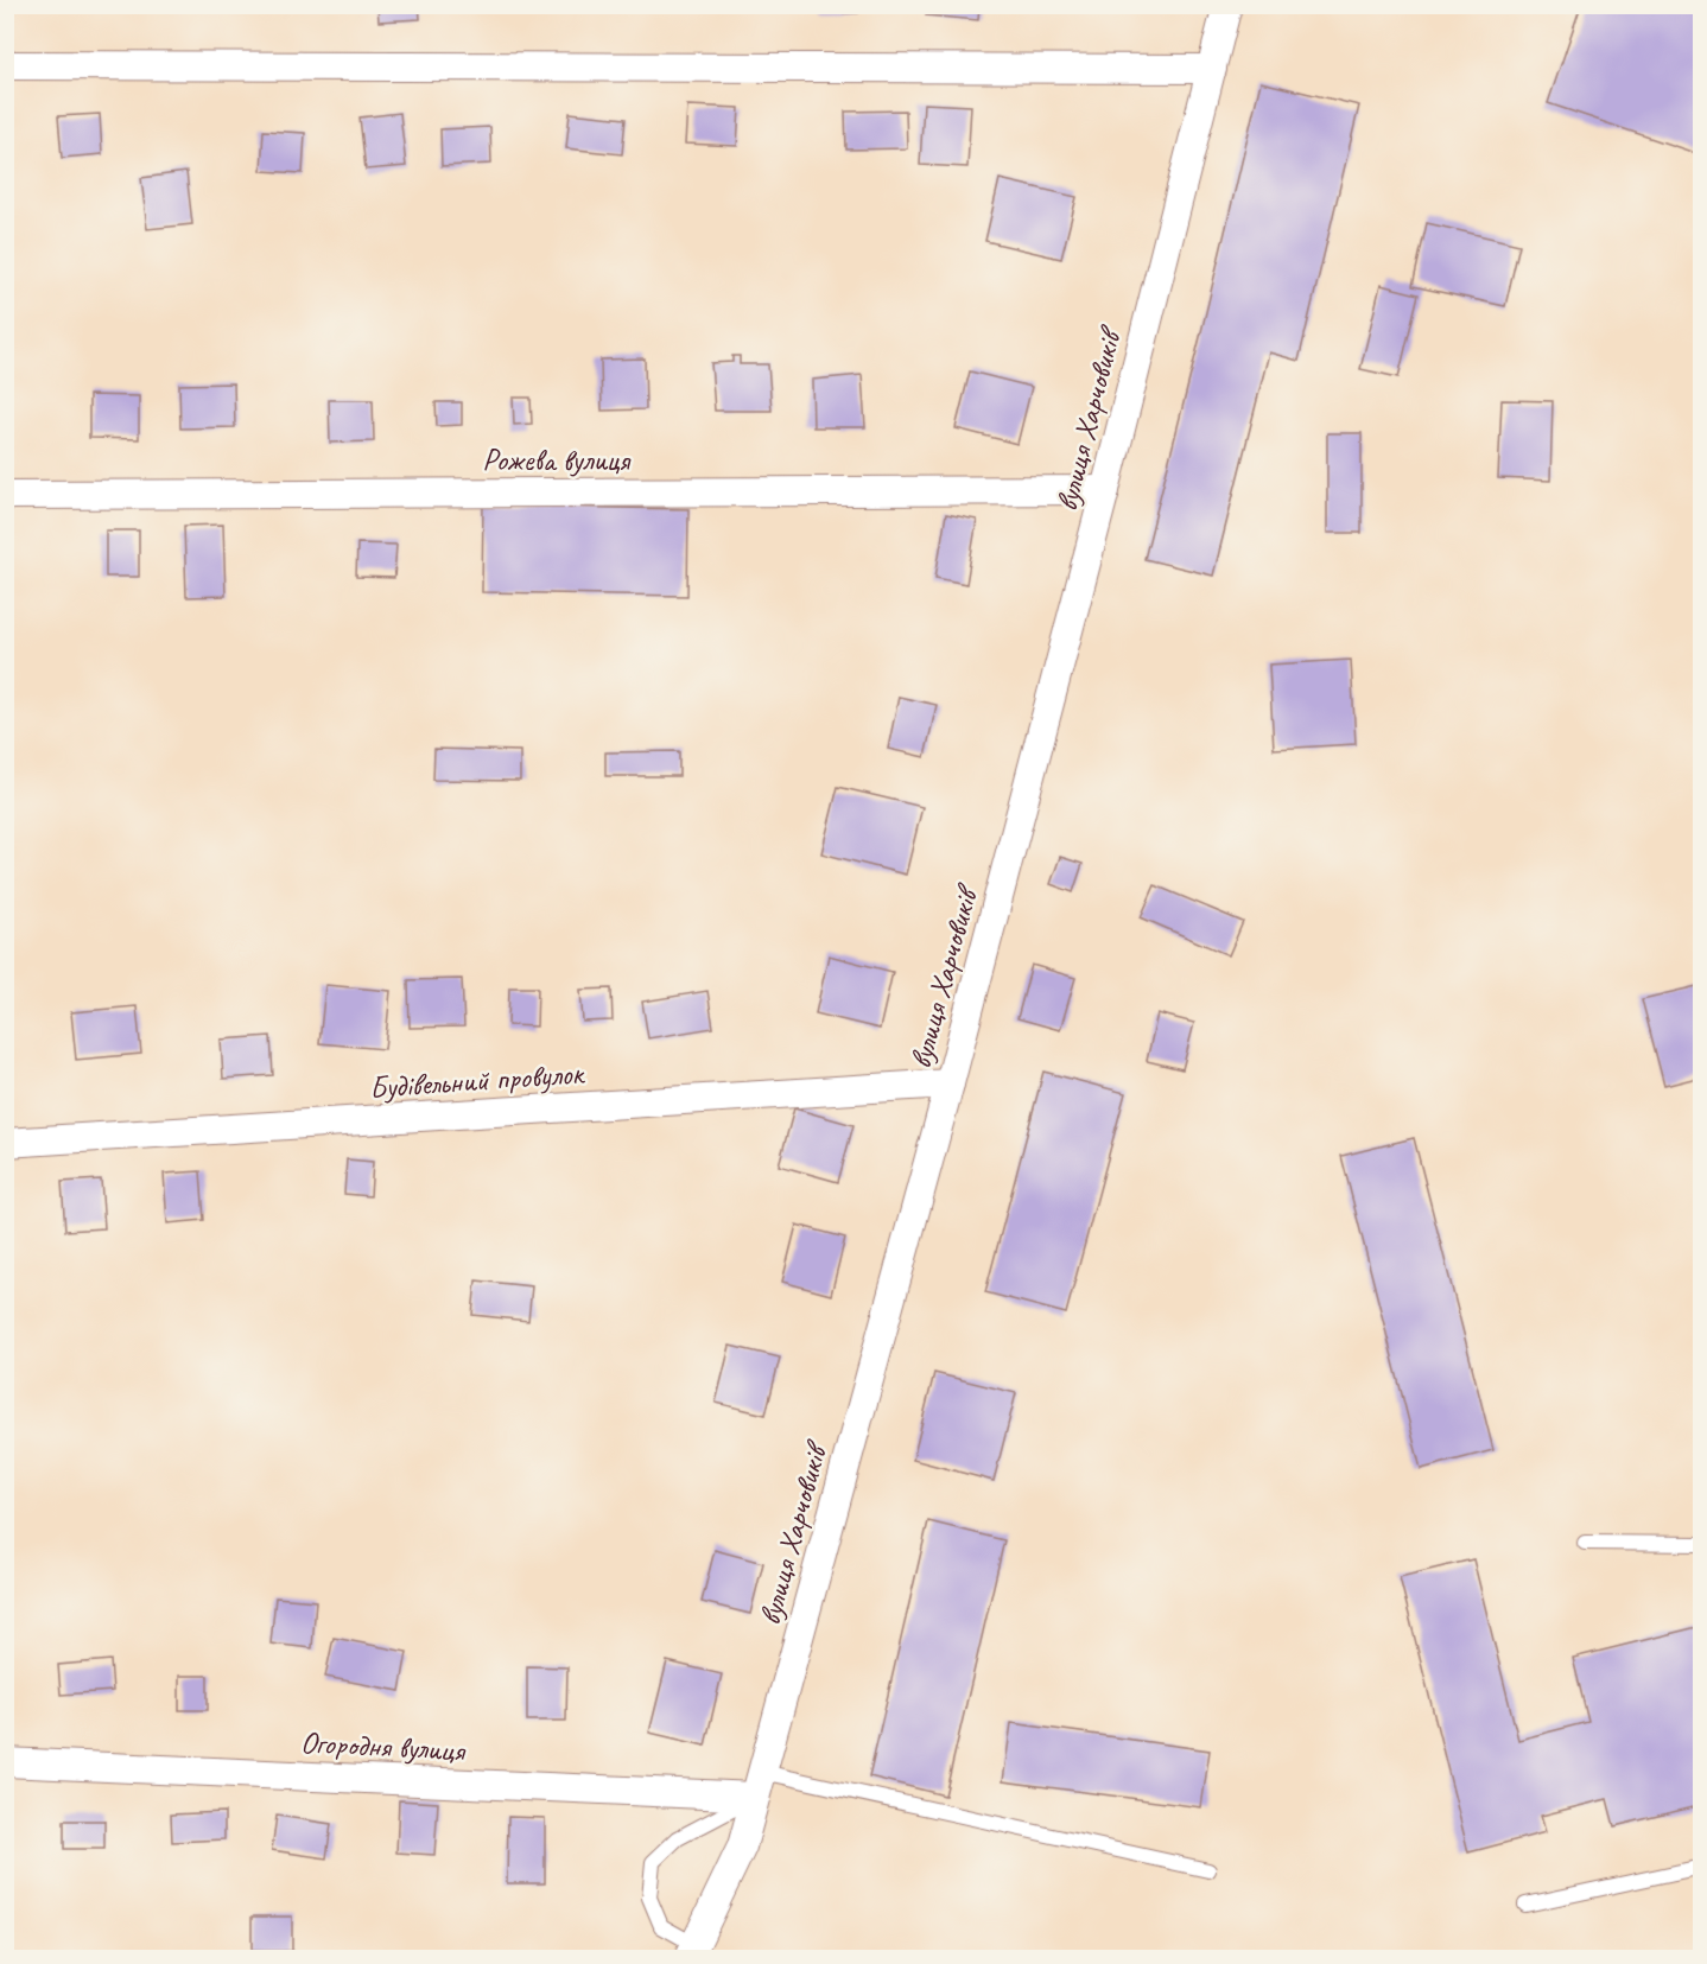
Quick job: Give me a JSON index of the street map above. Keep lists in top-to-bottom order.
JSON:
{
  "streets": {
    "street": [
      "вулиця Харчовиків",
      "Рожева вулиця",
      "Будівельний провулок",
      "Огородня вулиця"
    ]
  },
  "crossings": [
    ["вулиця Харчовиків", "Рожева вулиця"],
    ["вулиця Харчовиків", "Будівельний провулок"],
    ["вулиця Харчовиків", "Огородня вулиця"]
  ]
}
